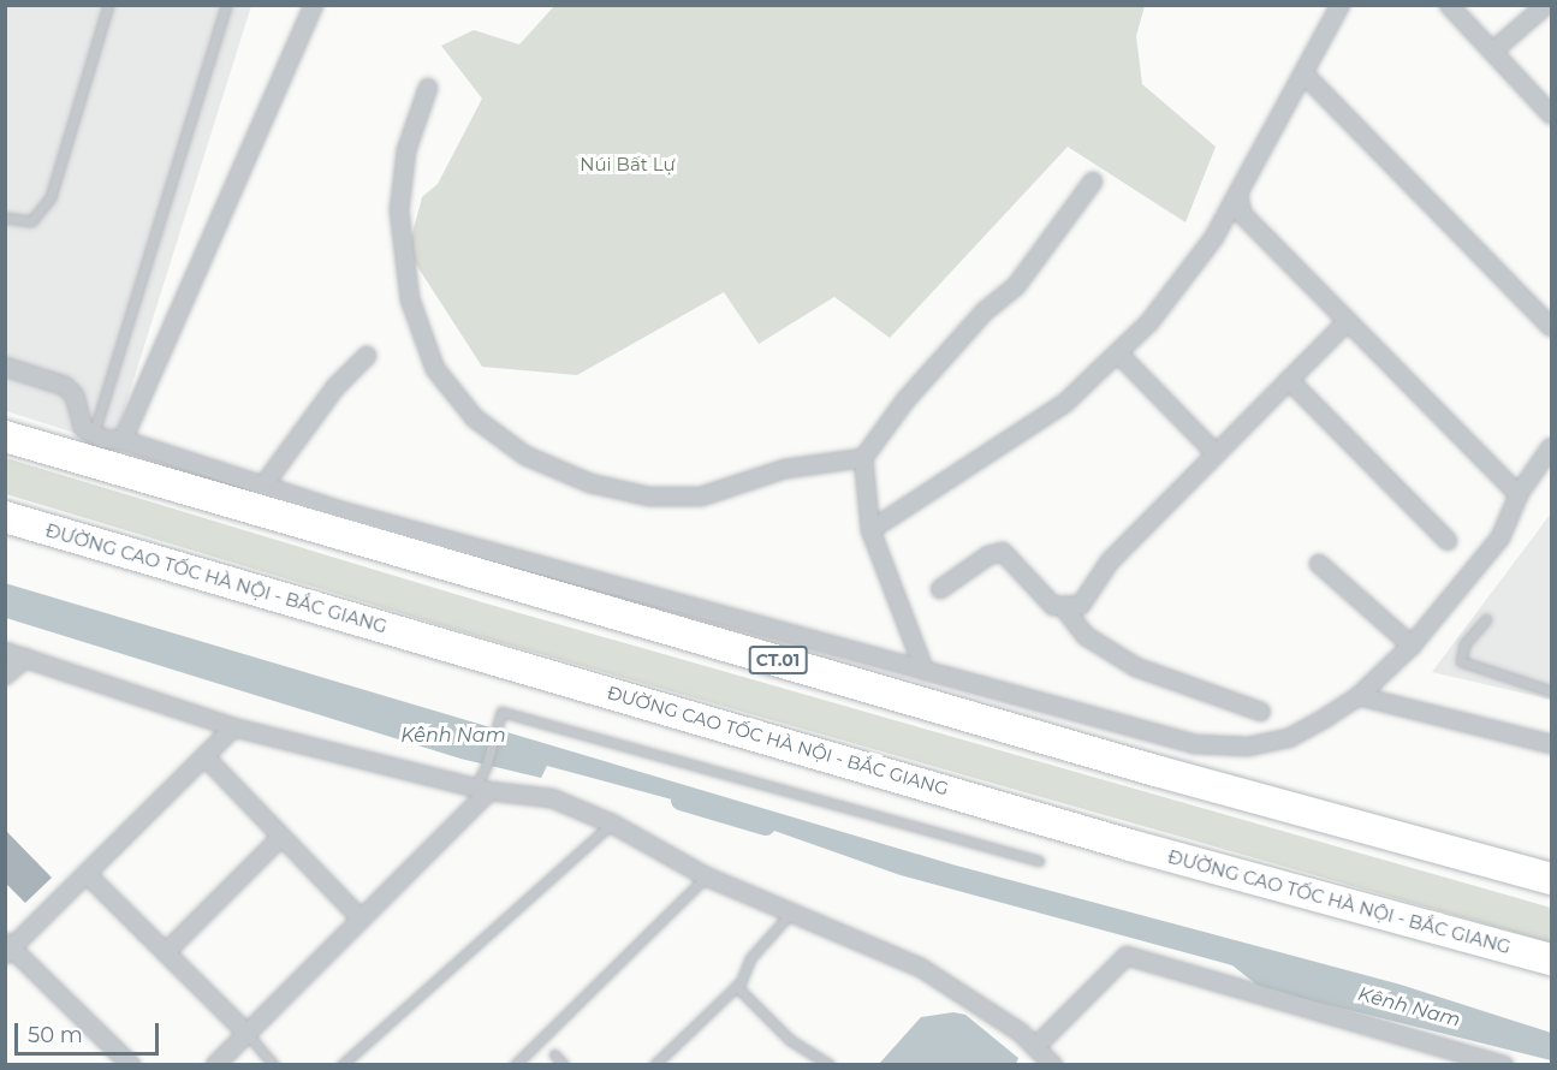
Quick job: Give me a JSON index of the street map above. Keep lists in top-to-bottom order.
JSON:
{
  "streets": {
    "highway": ["ĐƯỜNG CAO TỐC HÀ NỘI - BẮC GIANG", "CT.01"]
  },
  "water": ["Kênh Nam"],
  "parks": ["Núi Bất Lự"],
  "scale_bar": "50 m"
}
